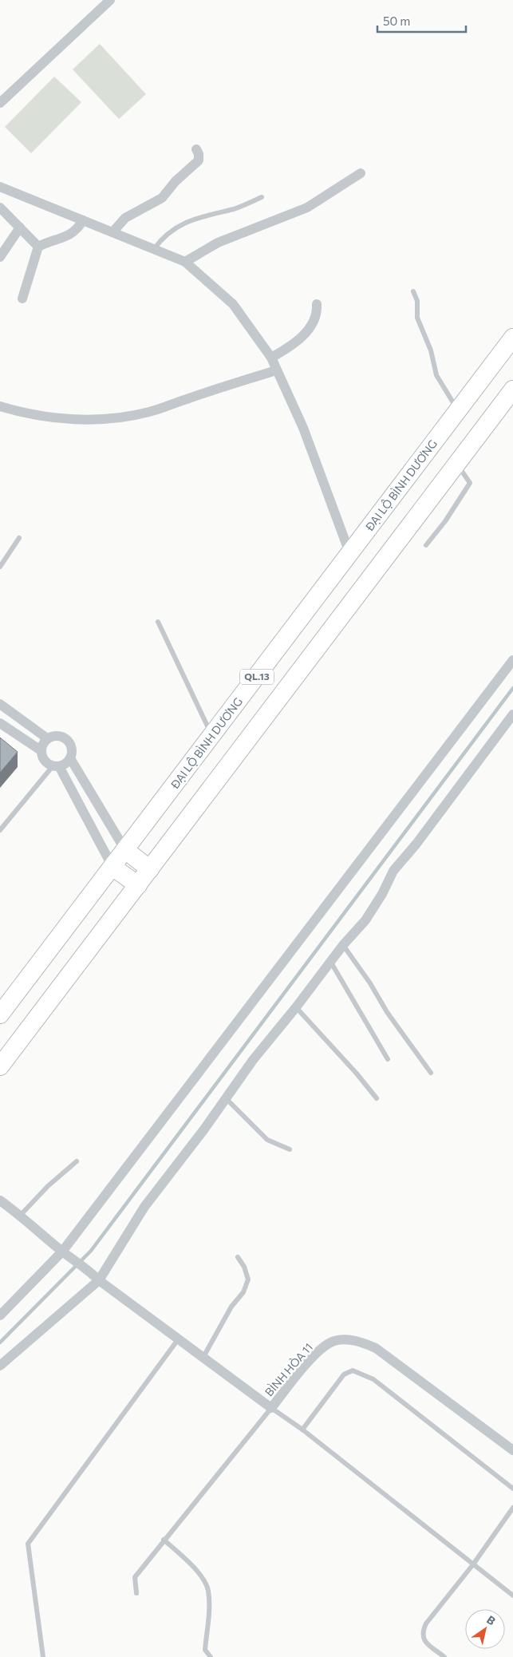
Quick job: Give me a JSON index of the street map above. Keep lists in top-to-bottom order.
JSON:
{
  "streets": {
    "highway": ["ĐẠI LỘ BÌNH DƯƠNG", "QL.13"],
    "street": ["BÌNH HÒA 11"]
  },
  "scale_bar": "50 m",
  "north": "top right"
}
